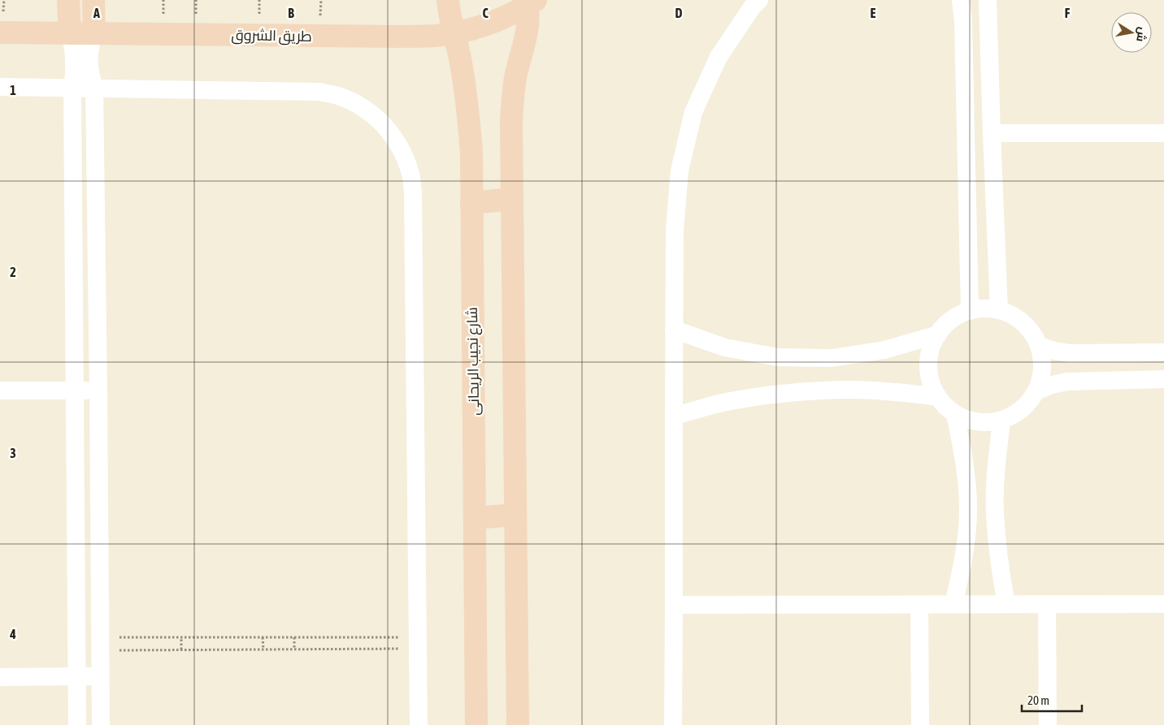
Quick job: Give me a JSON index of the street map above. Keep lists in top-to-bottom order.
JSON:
{
  "streets": {
    "street": ["طريق الشروق", "شارع نجيب الريحانى"]
  },
  "crossings": [
    ["طريق الشروق", "شارع نجيب الريحانى"]
  ],
  "scale_bar": "20 m",
  "north": "right",
  "grid": {
    "columns": [
      "A",
      "B",
      "C",
      "D",
      "E",
      "F"
    ],
    "rows": [
      "1",
      "2",
      "3",
      "4"
    ]
  }
}
